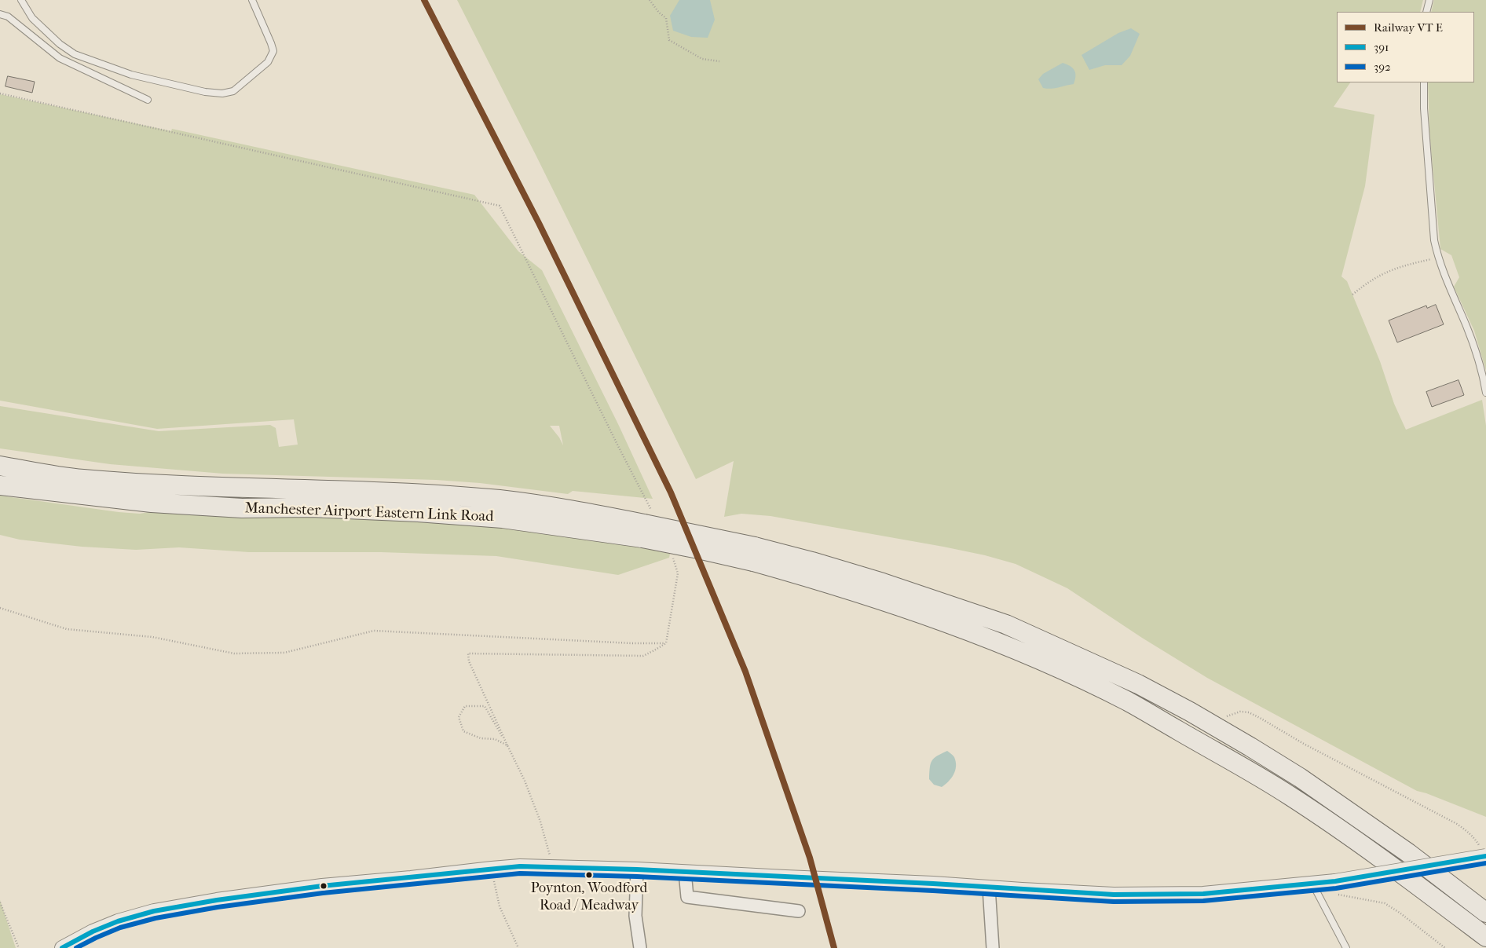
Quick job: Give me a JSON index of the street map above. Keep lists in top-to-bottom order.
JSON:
{
  "streets": {
    "highway": ["Manchester Airport Eastern Link Road"]
  },
  "places": ["Poynton, Woodford Road / Meadway"],
  "lines": ["transit line 391", "transit line 392"],
  "legend": ["Railway VT E", "391", "392"]
}
